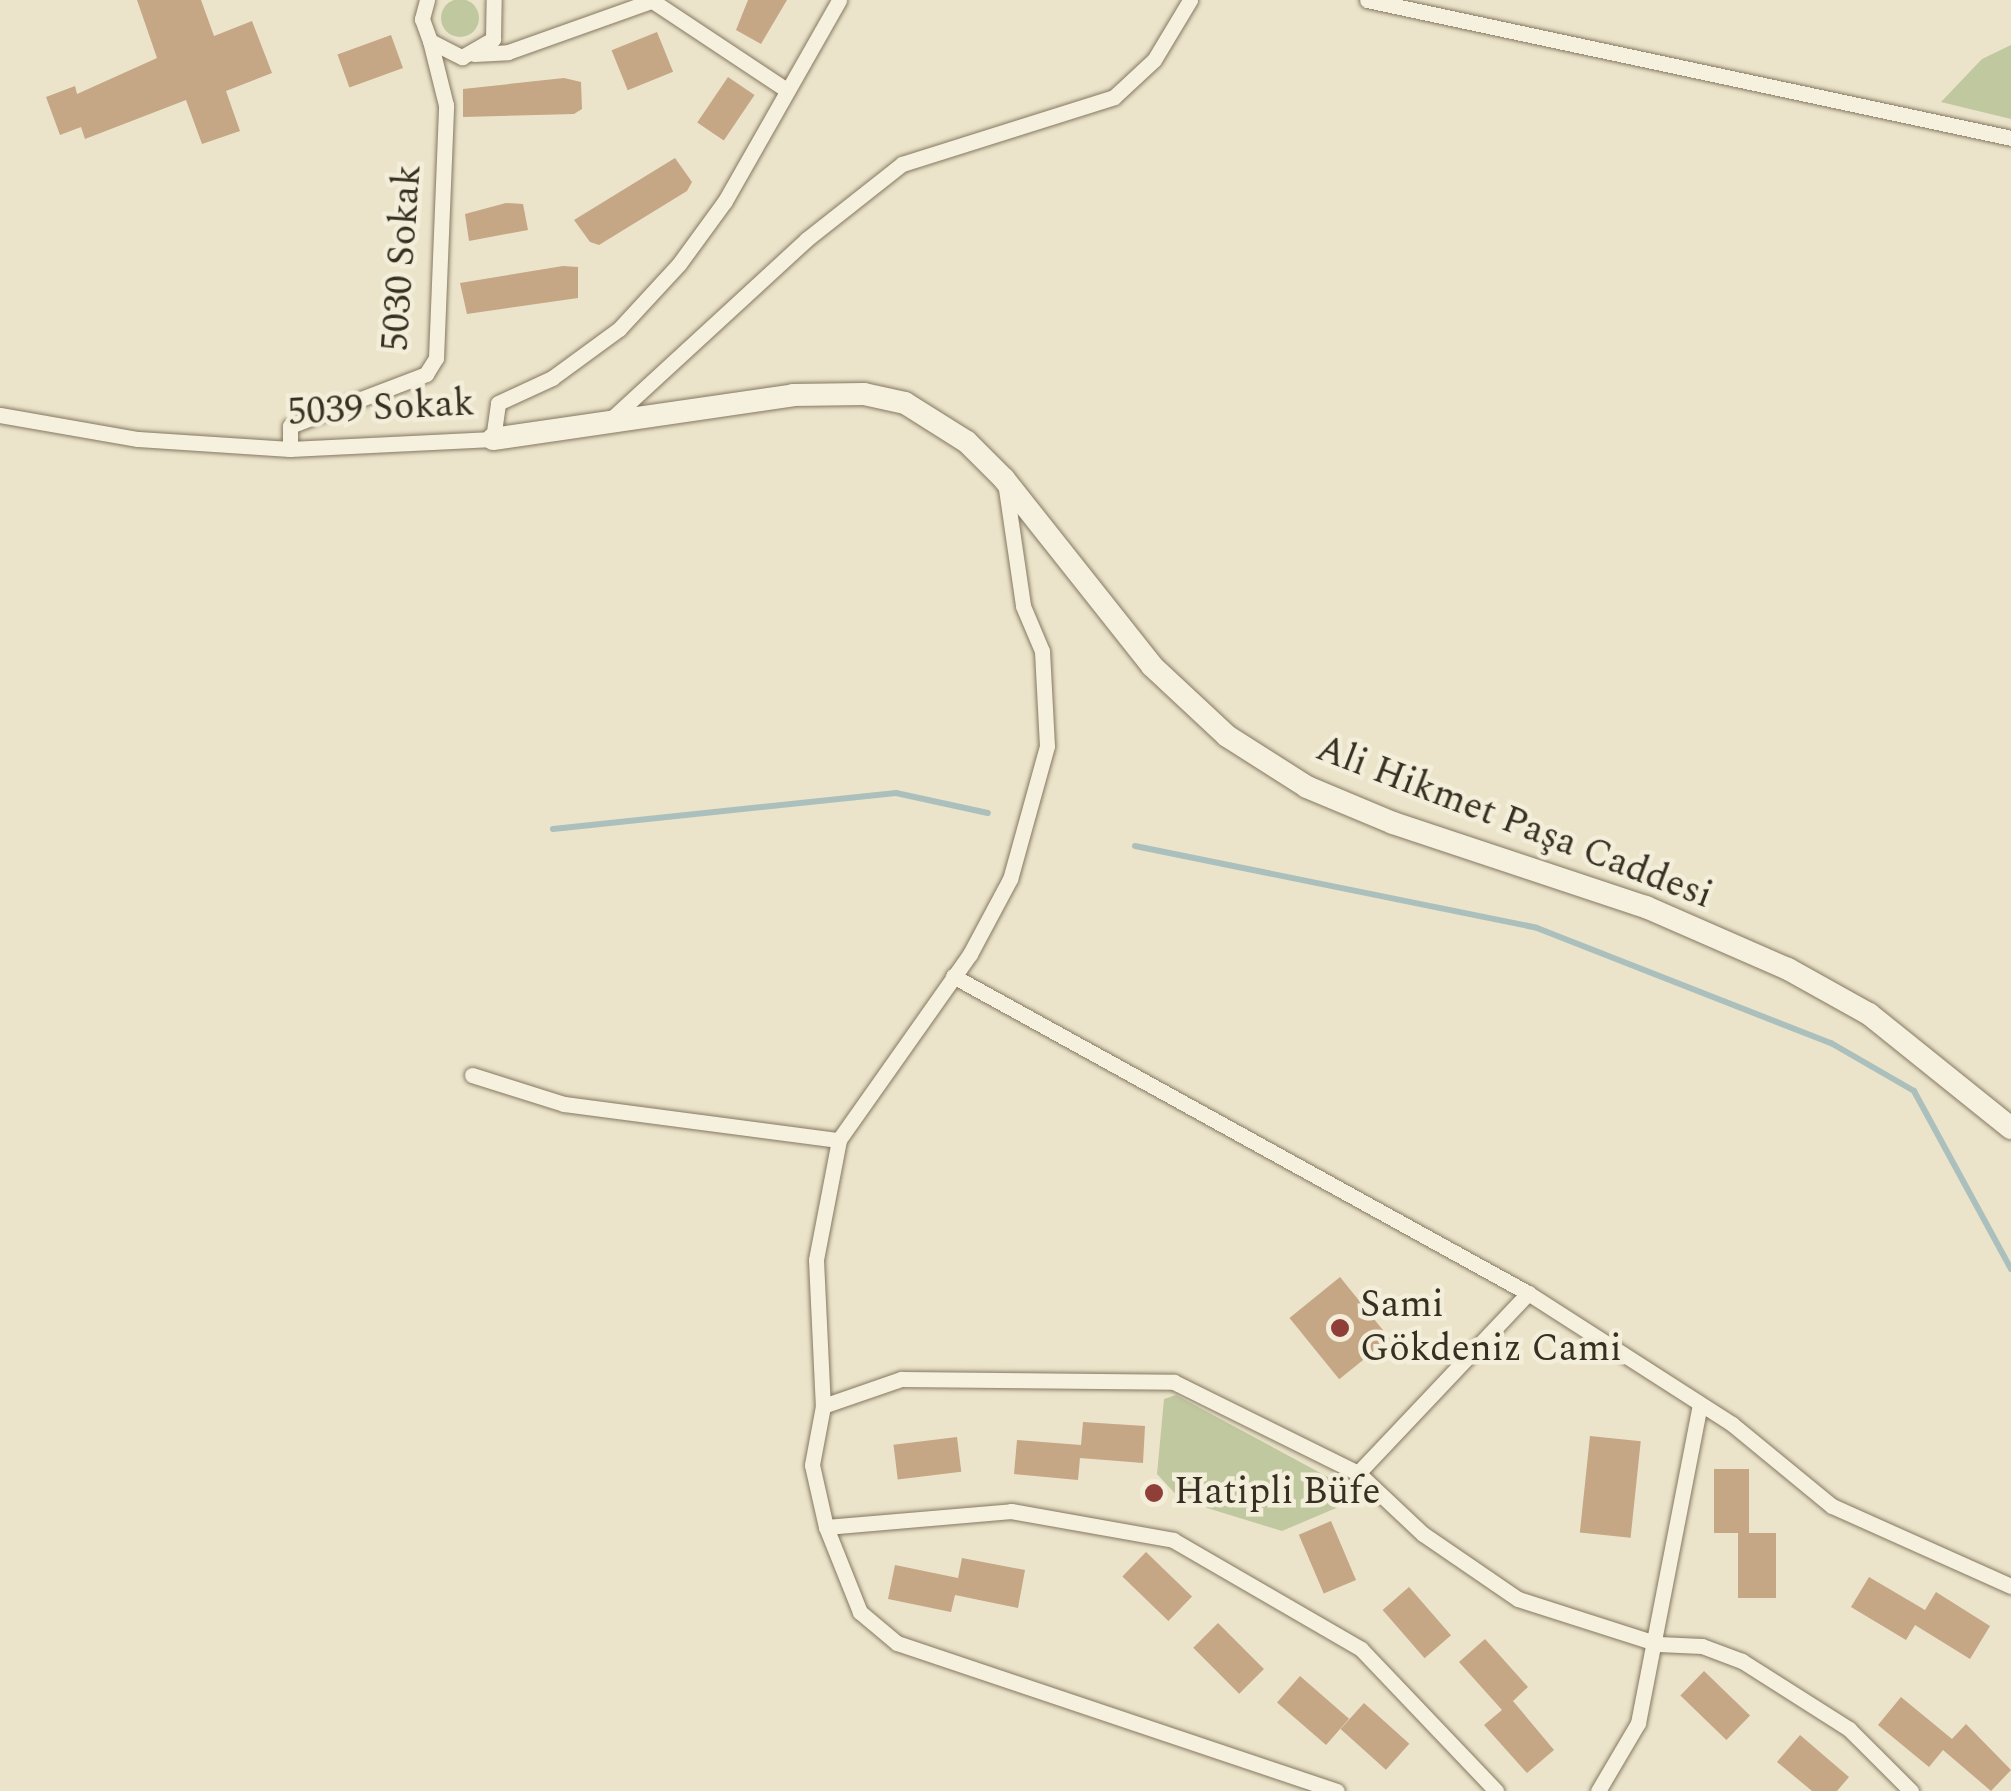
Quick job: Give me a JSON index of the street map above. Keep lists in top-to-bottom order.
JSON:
{
  "streets": {
    "main road": ["Ali Hikmet Paşa Caddesi"],
    "street": ["5030 Sokak", "5039 Sokak"]
  },
  "crossings": [
    ["5030 Sokak", "5039 Sokak"],
    ["5039 Sokak", "Ali Hikmet Paşa Caddesi"]
  ],
  "places": ["Sami Gökdeniz Cami", "Hatipli Büfe"]
}
